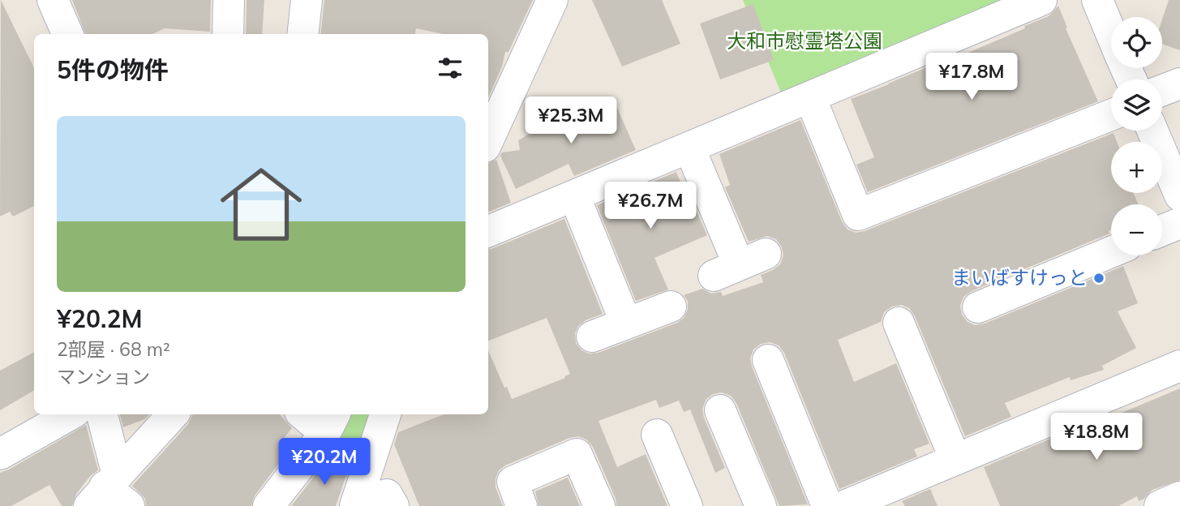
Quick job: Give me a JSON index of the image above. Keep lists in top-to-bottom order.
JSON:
{
  "parks": ["大和市慰霊塔公園"],
  "places": ["まいばすけっと"],
  "page": {
    "map_buttons": ["+", "−"],
    "heading": "5件の物件",
    "price": [
      "¥17.8M",
      "¥25.3M",
      "¥26.7M",
      "¥18.8M",
      "¥20.2M"
    ],
    "list": [
      {
        "name": "¥20.2M",
        "note": "2部屋 · 68 m² · マンション"
      }
    ]
  }
}
